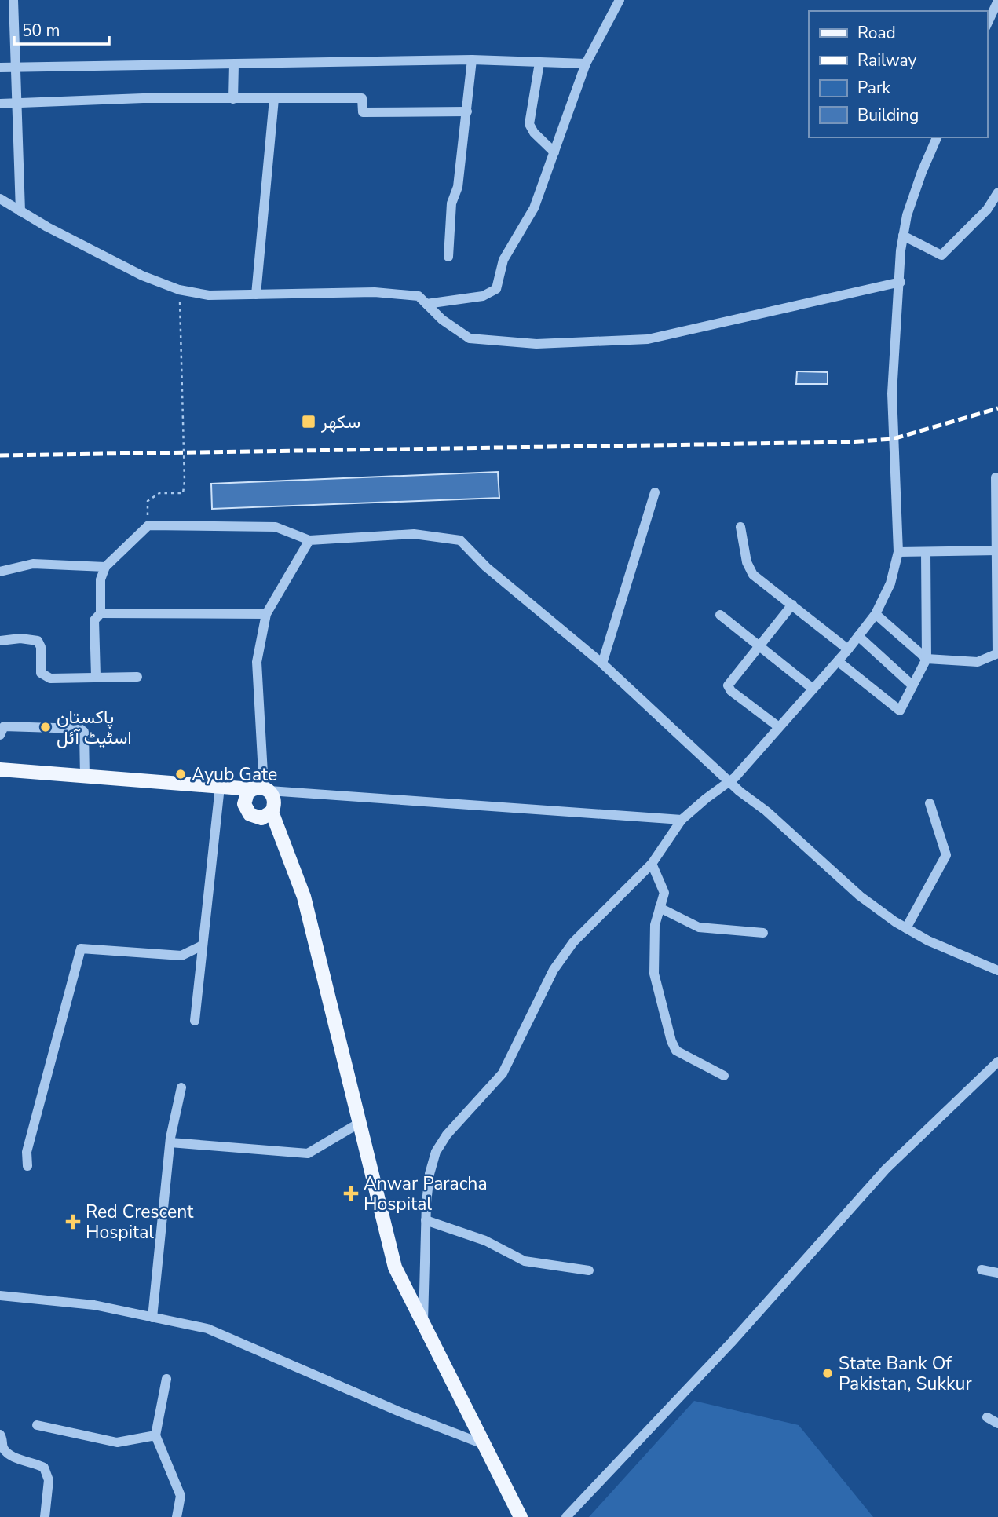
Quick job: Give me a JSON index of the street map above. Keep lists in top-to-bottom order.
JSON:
{
  "places": {
    "transit": ["سكهر"],
    "other": ["پاکستان اسٹیٹ آئل", "Ayub Gate", "State Bank Of Pakistan, Sukkur"],
    "health": ["Anwar Paracha Hospital", "Red Crescent Hospital"]
  },
  "legend": [
    "Road",
    "Railway",
    "Park",
    "Building"
  ],
  "scale_bar": "50 m"
}
